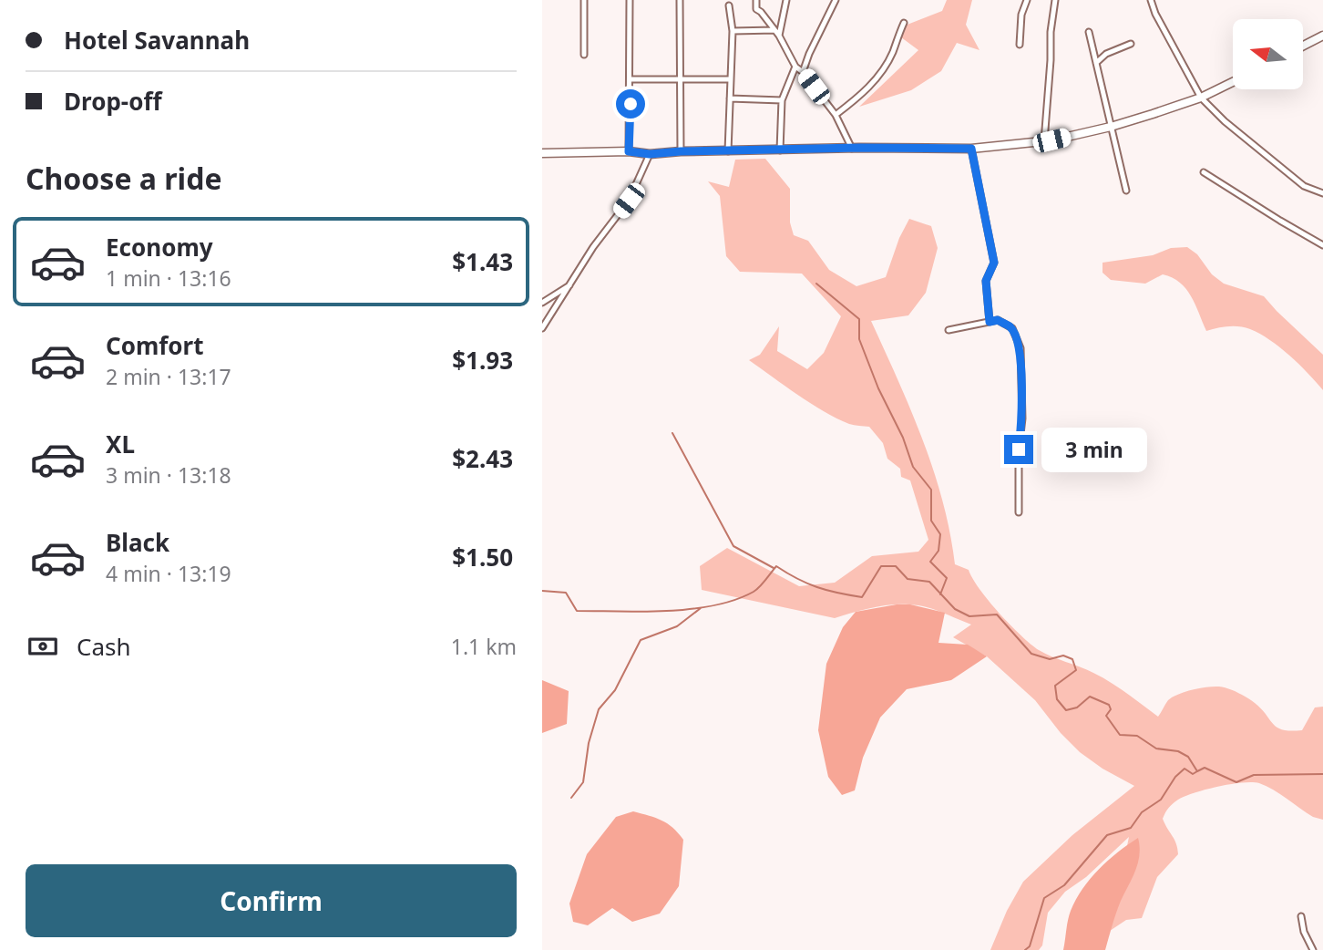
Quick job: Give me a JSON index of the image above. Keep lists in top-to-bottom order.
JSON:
{
  "north": "left",
  "page": {
    "banner": ["Hotel Savannah", "Drop-off"],
    "heading": "Choose a ride",
    "list": [
      {
        "name": "Economy",
        "note": "1 min · 13:16",
        "value": "$1.43"
      },
      {
        "name": "Comfort",
        "note": "2 min · 13:17",
        "value": "$1.93"
      },
      {
        "name": "XL",
        "note": "3 min · 13:18",
        "value": "$2.43"
      },
      {
        "name": "Black",
        "note": "4 min · 13:19",
        "value": "$1.50"
      }
    ],
    "bubble": "3 min",
    "pay": ["Cash", "1.1 km"],
    "buttons": "Confirm"
  }
}
